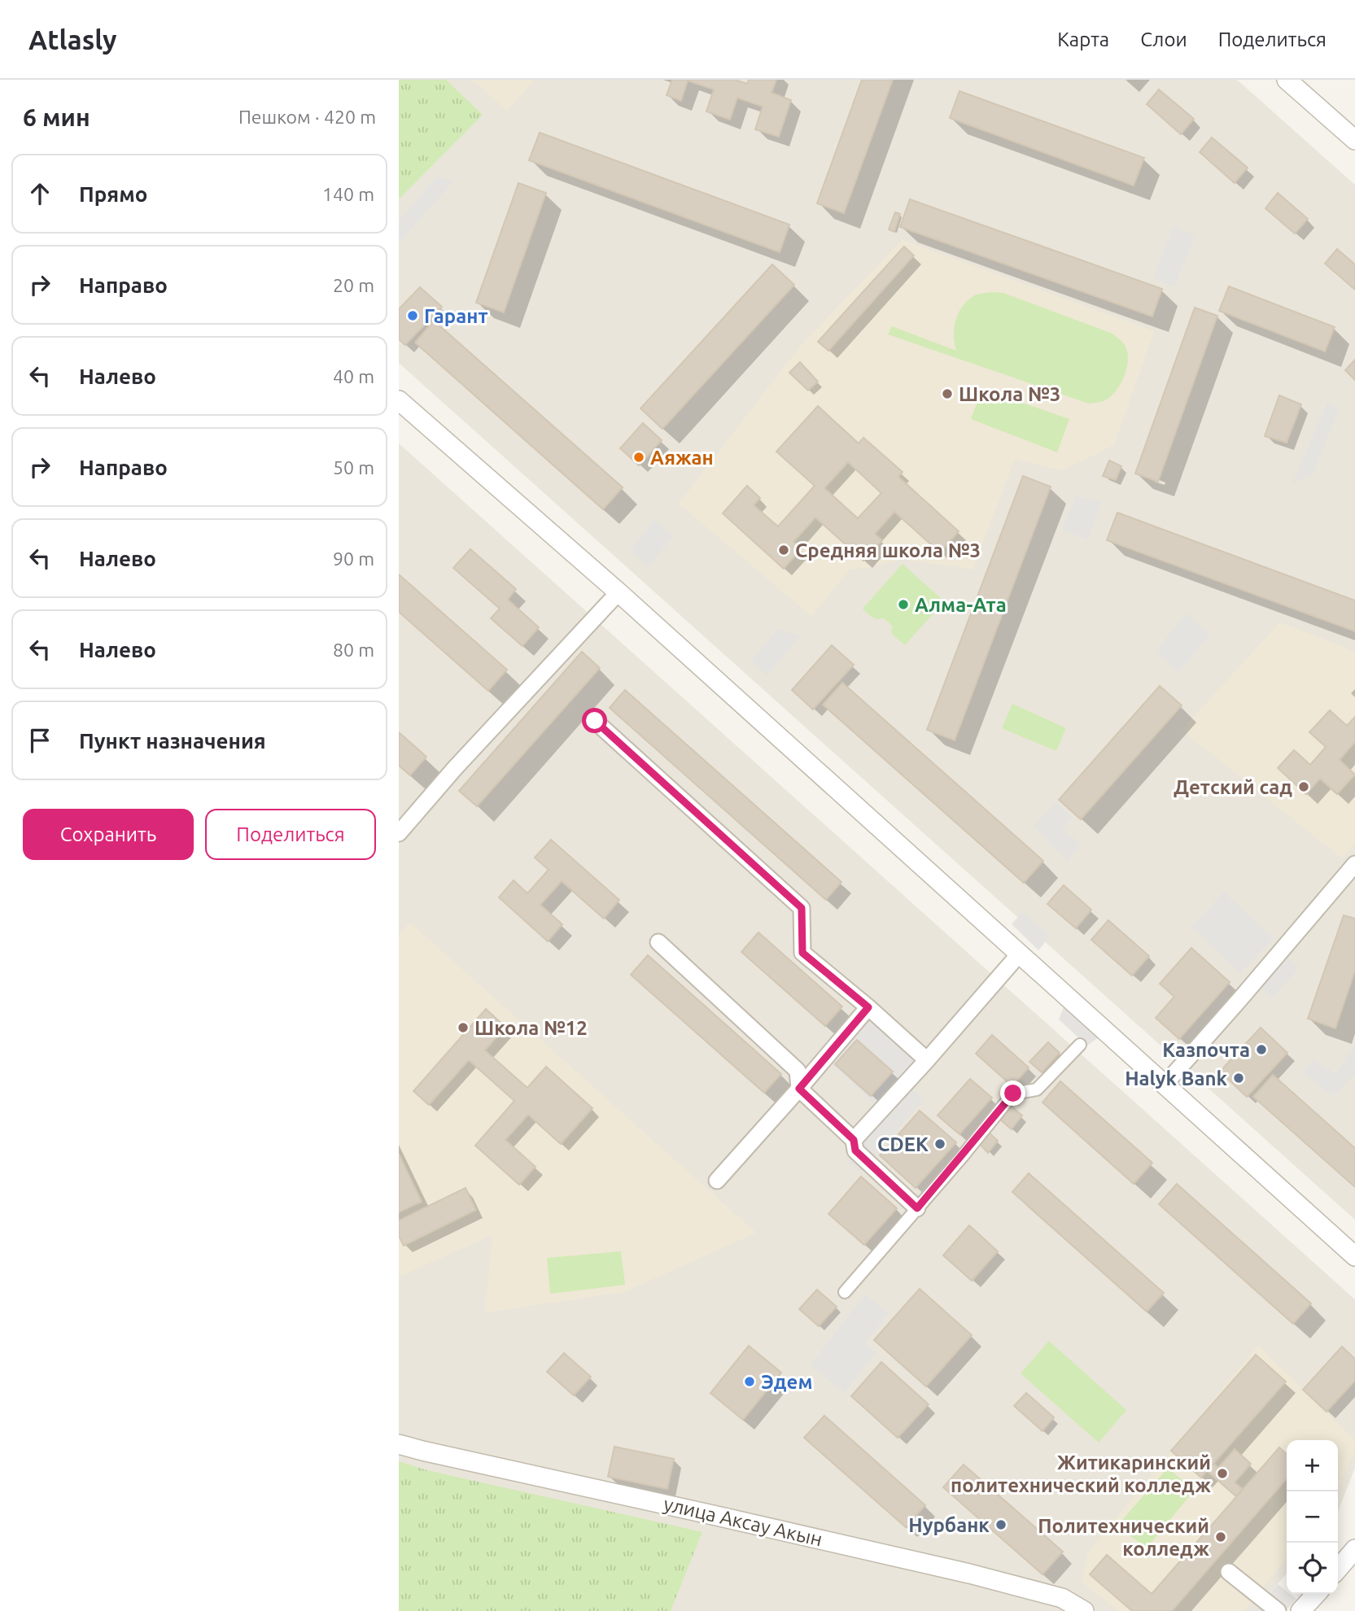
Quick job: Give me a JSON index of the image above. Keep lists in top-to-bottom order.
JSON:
{
  "streets": {
    "street": ["улица Аксау Акын"]
  },
  "places": [
    "Гарант",
    "Школа №3",
    "Аяжан",
    "Средняя школа №3",
    "Алма-Ата",
    "Детский сад",
    "Школа №12",
    "Казпочта",
    "Halyk Bank",
    "CDEK",
    "Эдем",
    "Житикаринский политехнический колледж",
    "Нурбанк",
    "Политехнический колледж"
  ],
  "page": {
    "header": "Atlasly",
    "nav": ["Карта", "Слои", "Поделиться"],
    "heading": ["6 мин", "Пешком · 420 m"],
    "list": [
      ["Прямо", "140 m"],
      ["Направо", "20 m"],
      ["Налево", "40 m"],
      ["Направо", "50 m"],
      ["Налево", "90 m"],
      ["Налево", "80 m"],
      "Пункт назначения"
    ],
    "buttons": ["Сохранить", "Поделиться"],
    "map_buttons": ["+", "−"]
  }
}
